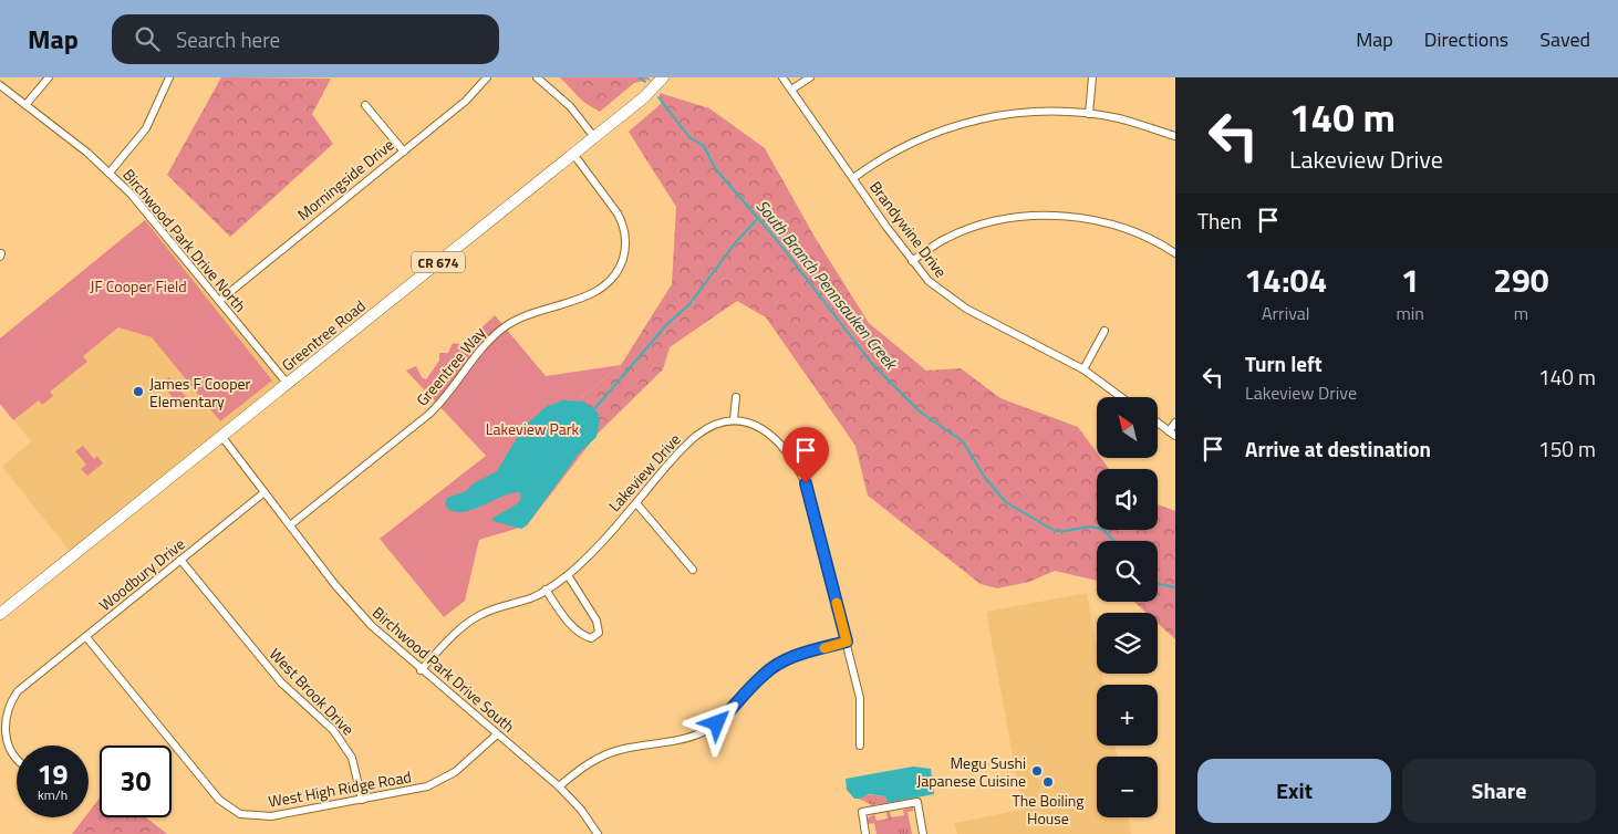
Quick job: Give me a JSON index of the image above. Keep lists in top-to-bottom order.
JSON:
{
  "streets": {
    "main road": ["CR 674", "Greentree Road"],
    "street": [
      "Morningside Drive",
      "Brandywine Drive",
      "Birchwood Park Drive North",
      "Greentree Way",
      "Lakeview Drive",
      "Woodbury Drive",
      "Birchwood Park Drive South",
      "West Brook Drive",
      "West High Ridge Road"
    ]
  },
  "crossings": [
    ["Morningside Drive", "Birchwood Park Drive North"],
    ["Birchwood Park Drive North", "Greentree Road"],
    ["Greentree Road", "Greentree Way"],
    ["Greentree Road", "Birchwood Park Drive South"],
    ["Greentree Way", "Birchwood Park Drive South"],
    ["Lakeview Drive", "Birchwood Park Drive South"],
    ["Woodbury Drive", "Birchwood Park Drive South"],
    ["Woodbury Drive", "West Brook Drive"],
    ["Woodbury Drive", "West High Ridge Road"],
    ["Birchwood Park Drive South", "West High Ridge Road"],
    ["West Brook Drive", "West High Ridge Road"]
  ],
  "water": ["South Branch Pennsauken Creek"],
  "parks": ["JF Cooper Field", "Lakeview Park"],
  "places": ["James F Cooper Elementary", "Megu Sushi Japanese Cuisine", "The Boiling House"],
  "north": "top left",
  "page": {
    "header": "Map",
    "search": "Search here",
    "nav": ["Map", "Directions", "Saved"],
    "turn": ["140 m", "Lakeview Drive"],
    "then": "Then",
    "eta": [
      "14:04",
      "Arrival",
      "1",
      "min",
      "290",
      "m"
    ],
    "list": [
      {
        "name": "Turn left",
        "note": "Lakeview Drive",
        "value": "140 m"
      },
      {
        "name": "Arrive at destination",
        "value": "150 m"
      }
    ],
    "map_buttons": ["+", "−"],
    "speed": "19 km/h",
    "limit": "30",
    "buttons": ["Exit", "Share"]
  }
}
